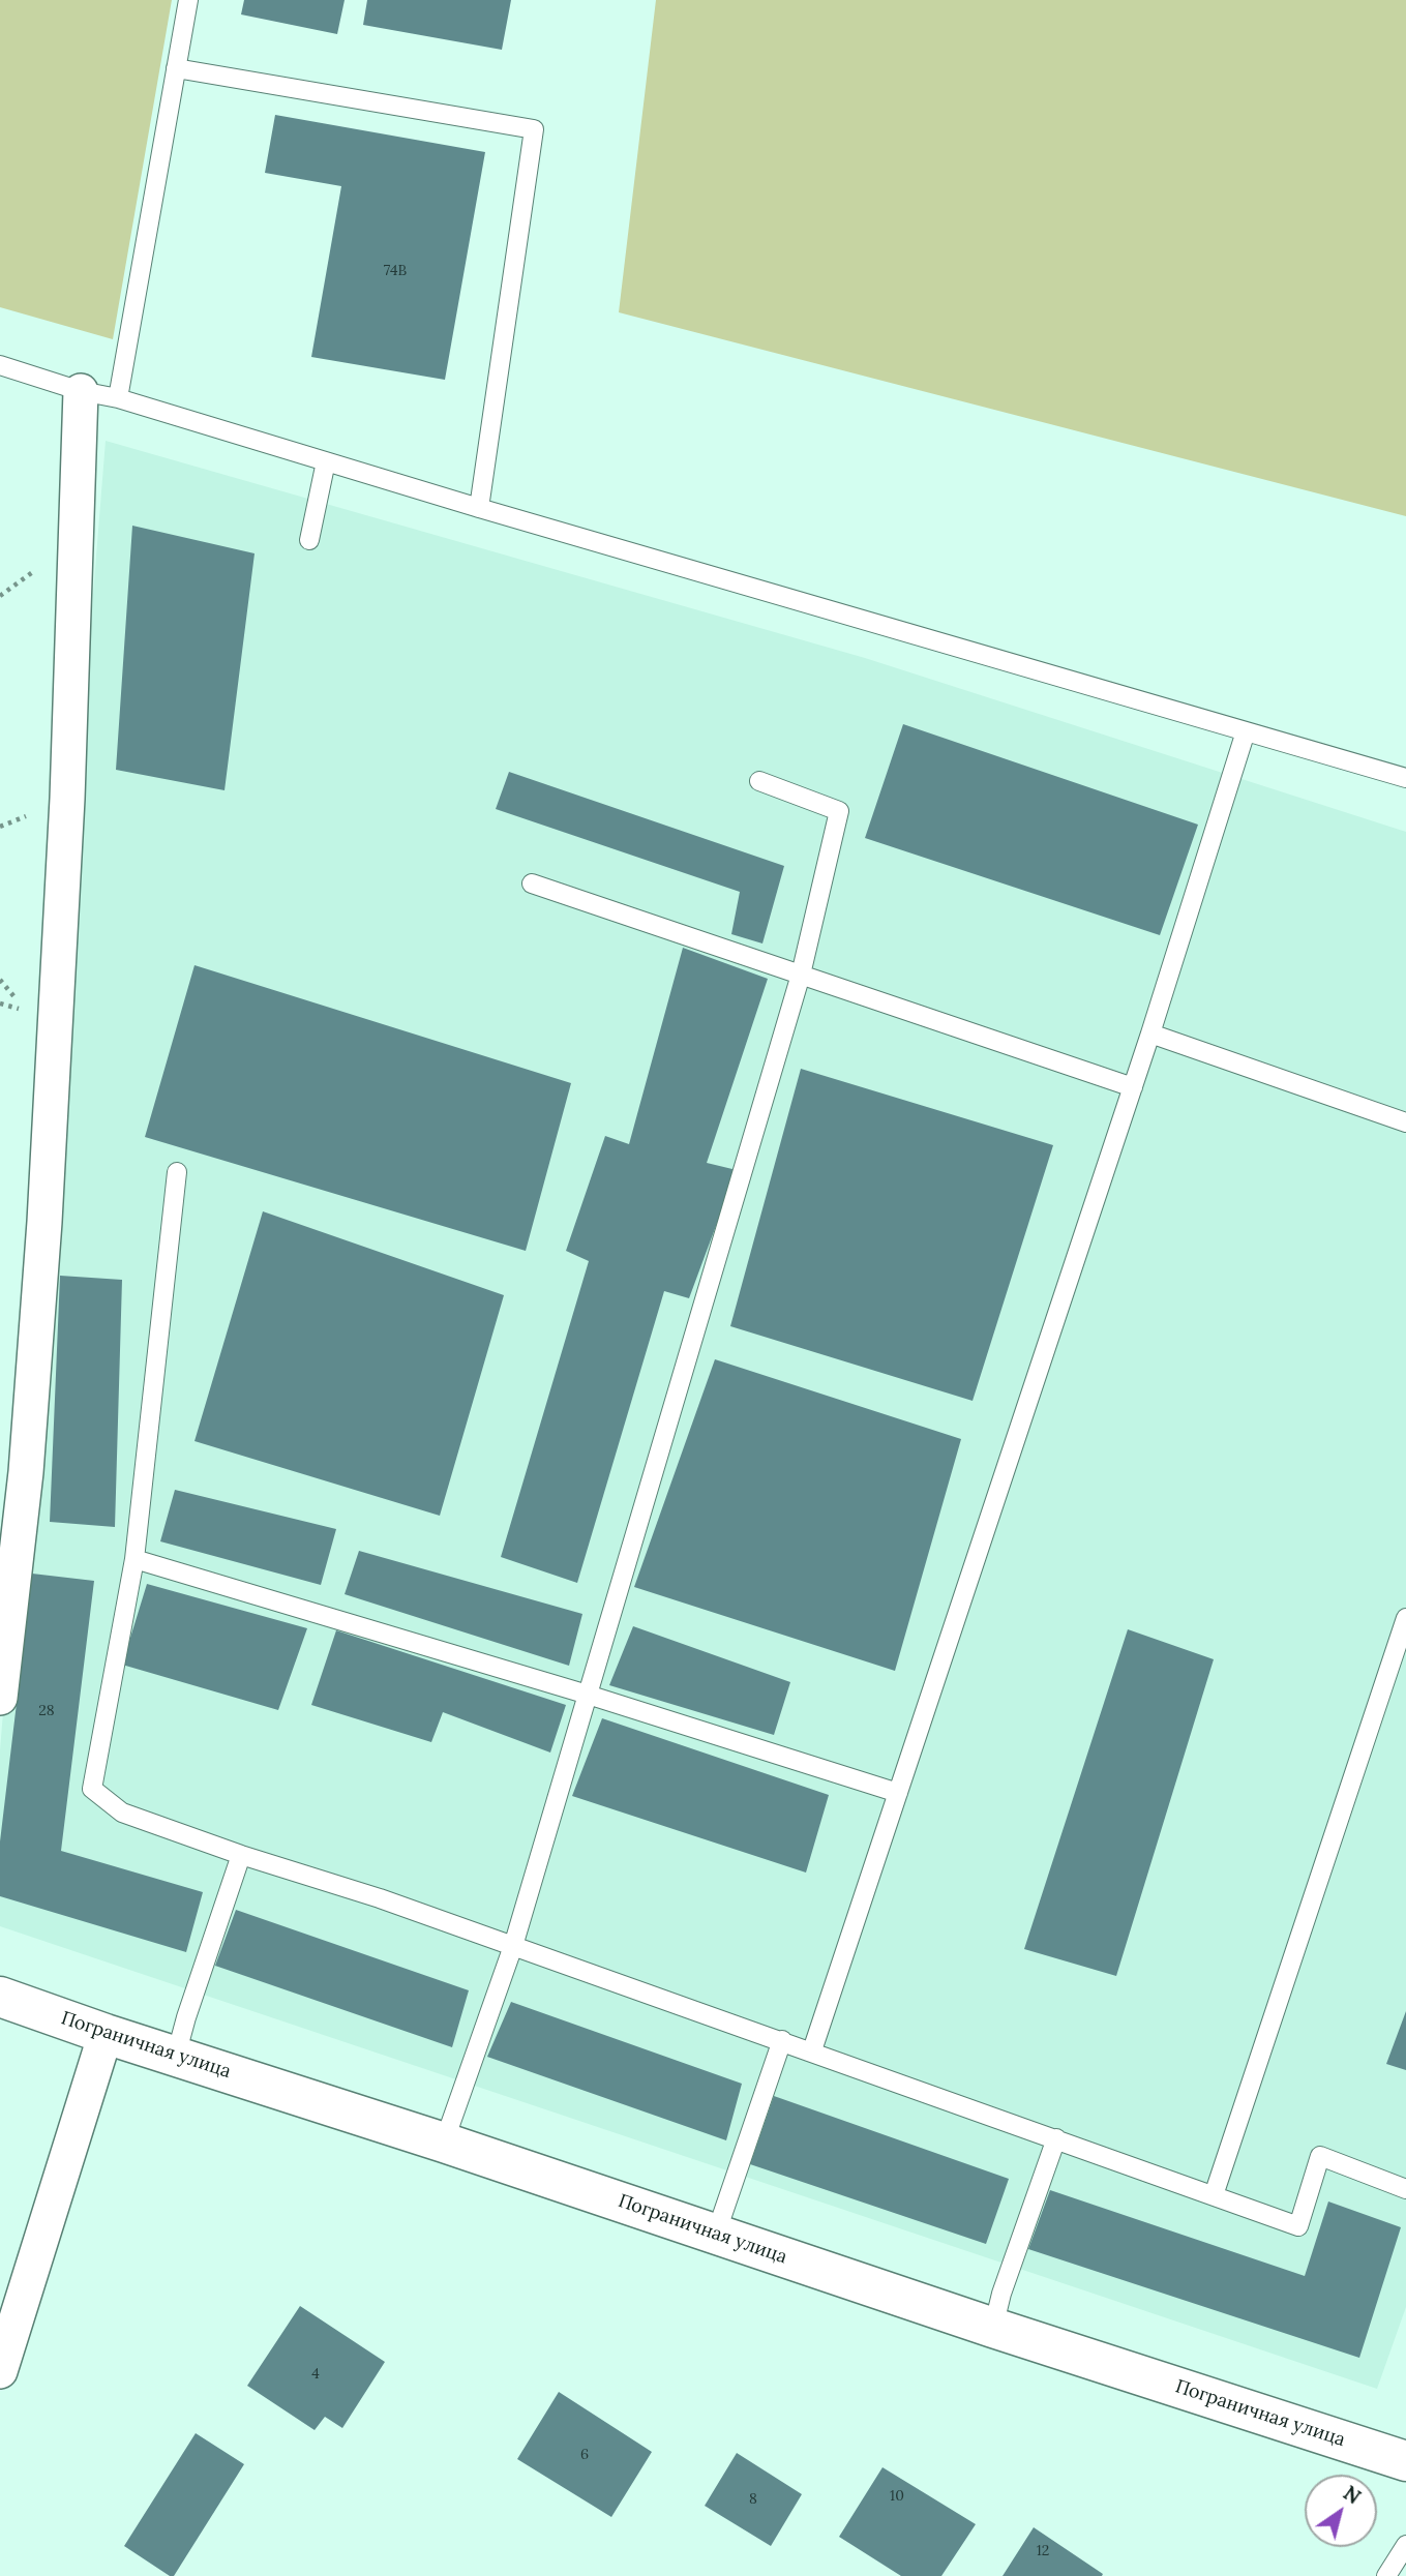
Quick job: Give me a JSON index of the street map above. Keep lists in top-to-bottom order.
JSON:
{
  "streets": {
    "street": ["Пограничная улица"]
  },
  "house_numbers": [
    "74В",
    "28",
    "4",
    "6",
    "10",
    "8",
    "12"
  ],
  "north": "top right"
}
